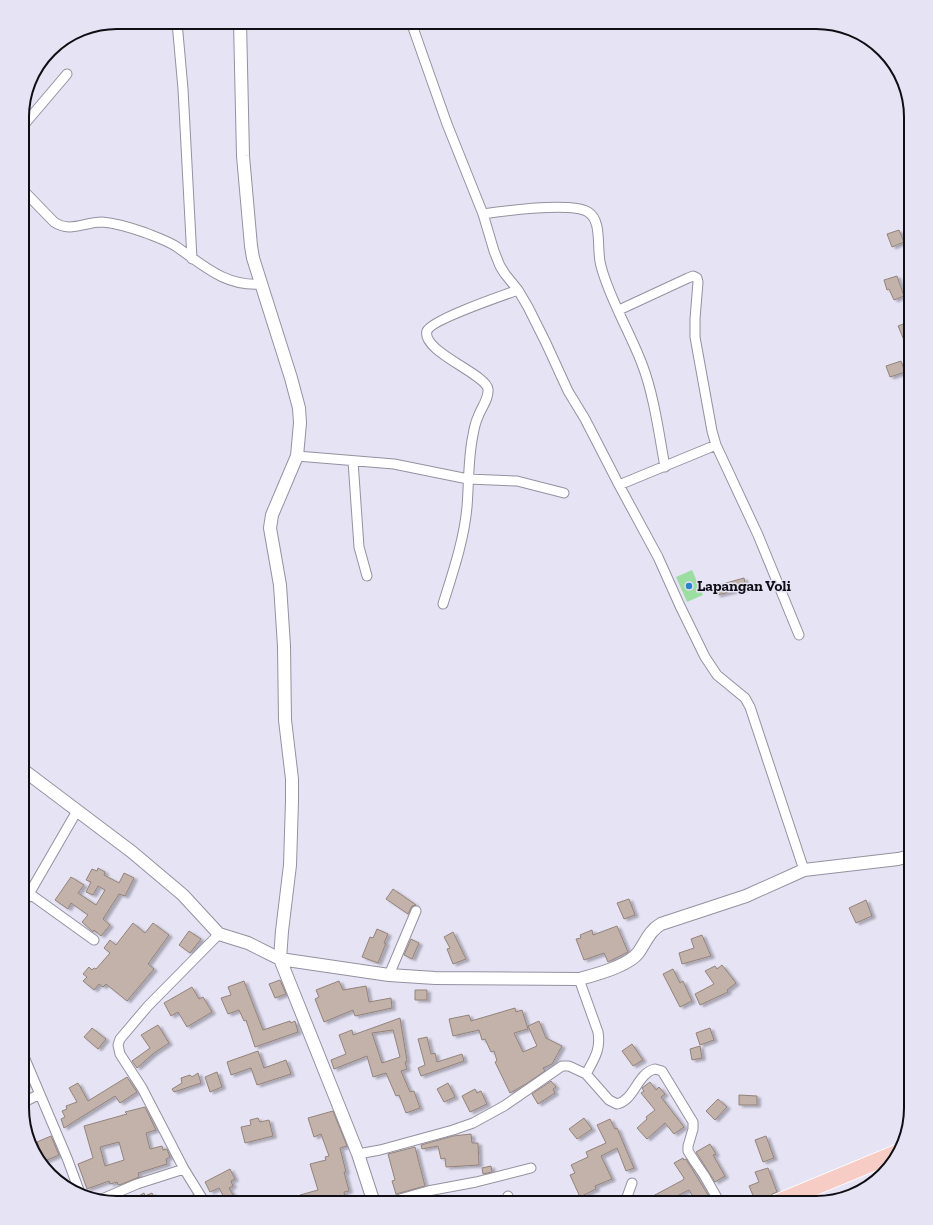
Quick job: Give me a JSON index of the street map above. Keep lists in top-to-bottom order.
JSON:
{
  "places": ["Lapangan Voli"]
}
